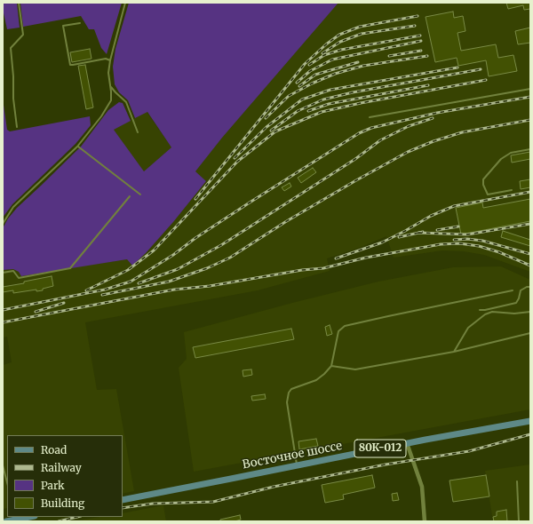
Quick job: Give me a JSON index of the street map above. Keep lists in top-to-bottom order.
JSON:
{
  "streets": {
    "main road": ["80К-012", "Восточное шоссе"]
  },
  "legend": [
    "Road",
    "Railway",
    "Park",
    "Building"
  ]
}
